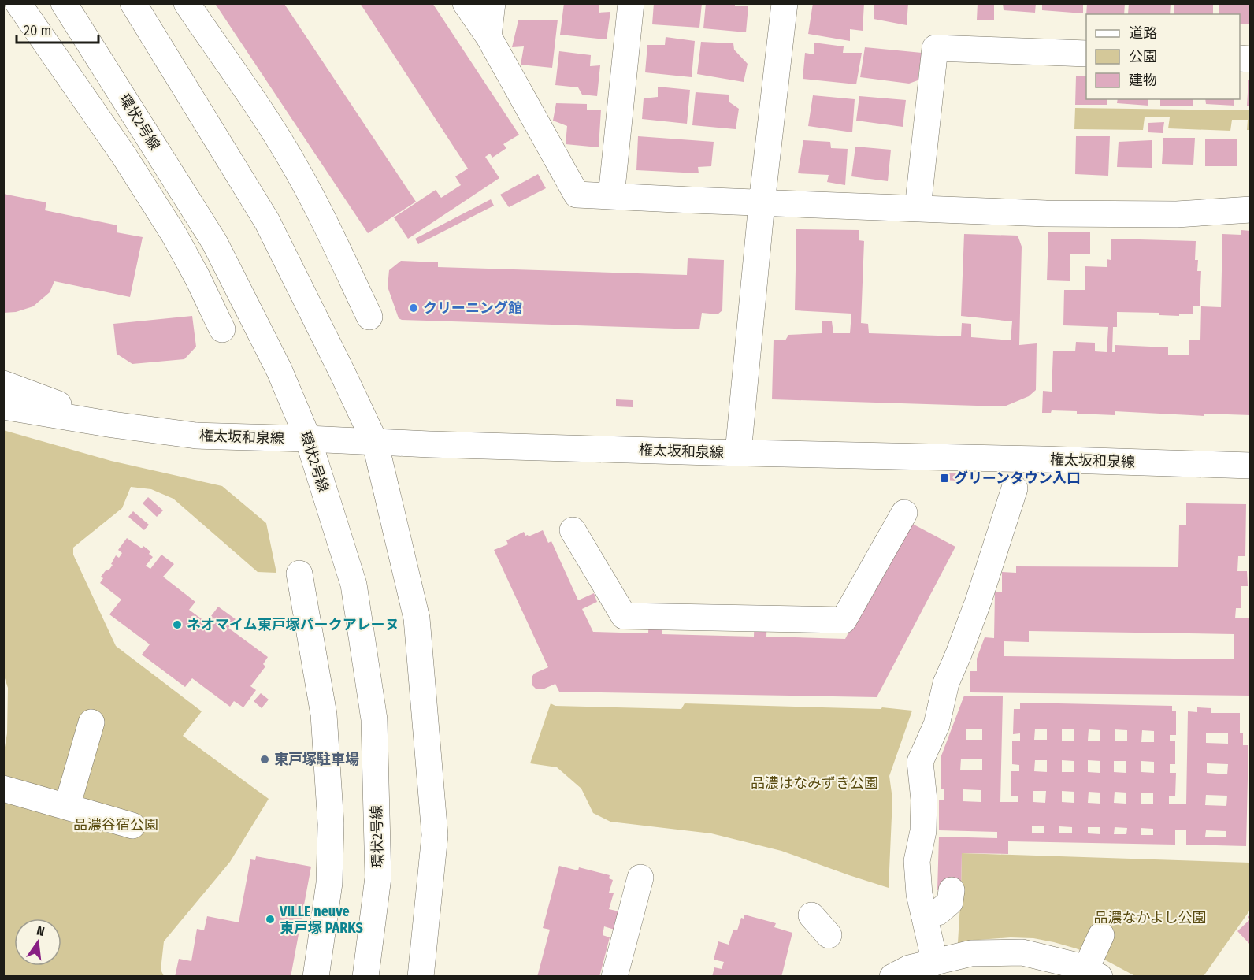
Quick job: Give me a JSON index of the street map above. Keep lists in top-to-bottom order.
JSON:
{
  "streets": {
    "street": ["環状2号線", "権太坂和泉線"]
  },
  "crossings": [
    ["環状2号線", "権太坂和泉線"]
  ],
  "parks": ["品濃はなみずき公園", "品濃谷宿公園", "品濃なかよし公園"],
  "places": {
    "other": [
      "クリーニング館",
      "ネオマイム東戸塚パークアレーヌ",
      "東戸塚駐車場",
      "VILLE neuve 東戸塚 PARKS"
    ],
    "transit": ["グリーンタウン入口"]
  },
  "legend": ["道路", "公園", "建物"],
  "scale_bar": "20 m",
  "north": "top"
}
